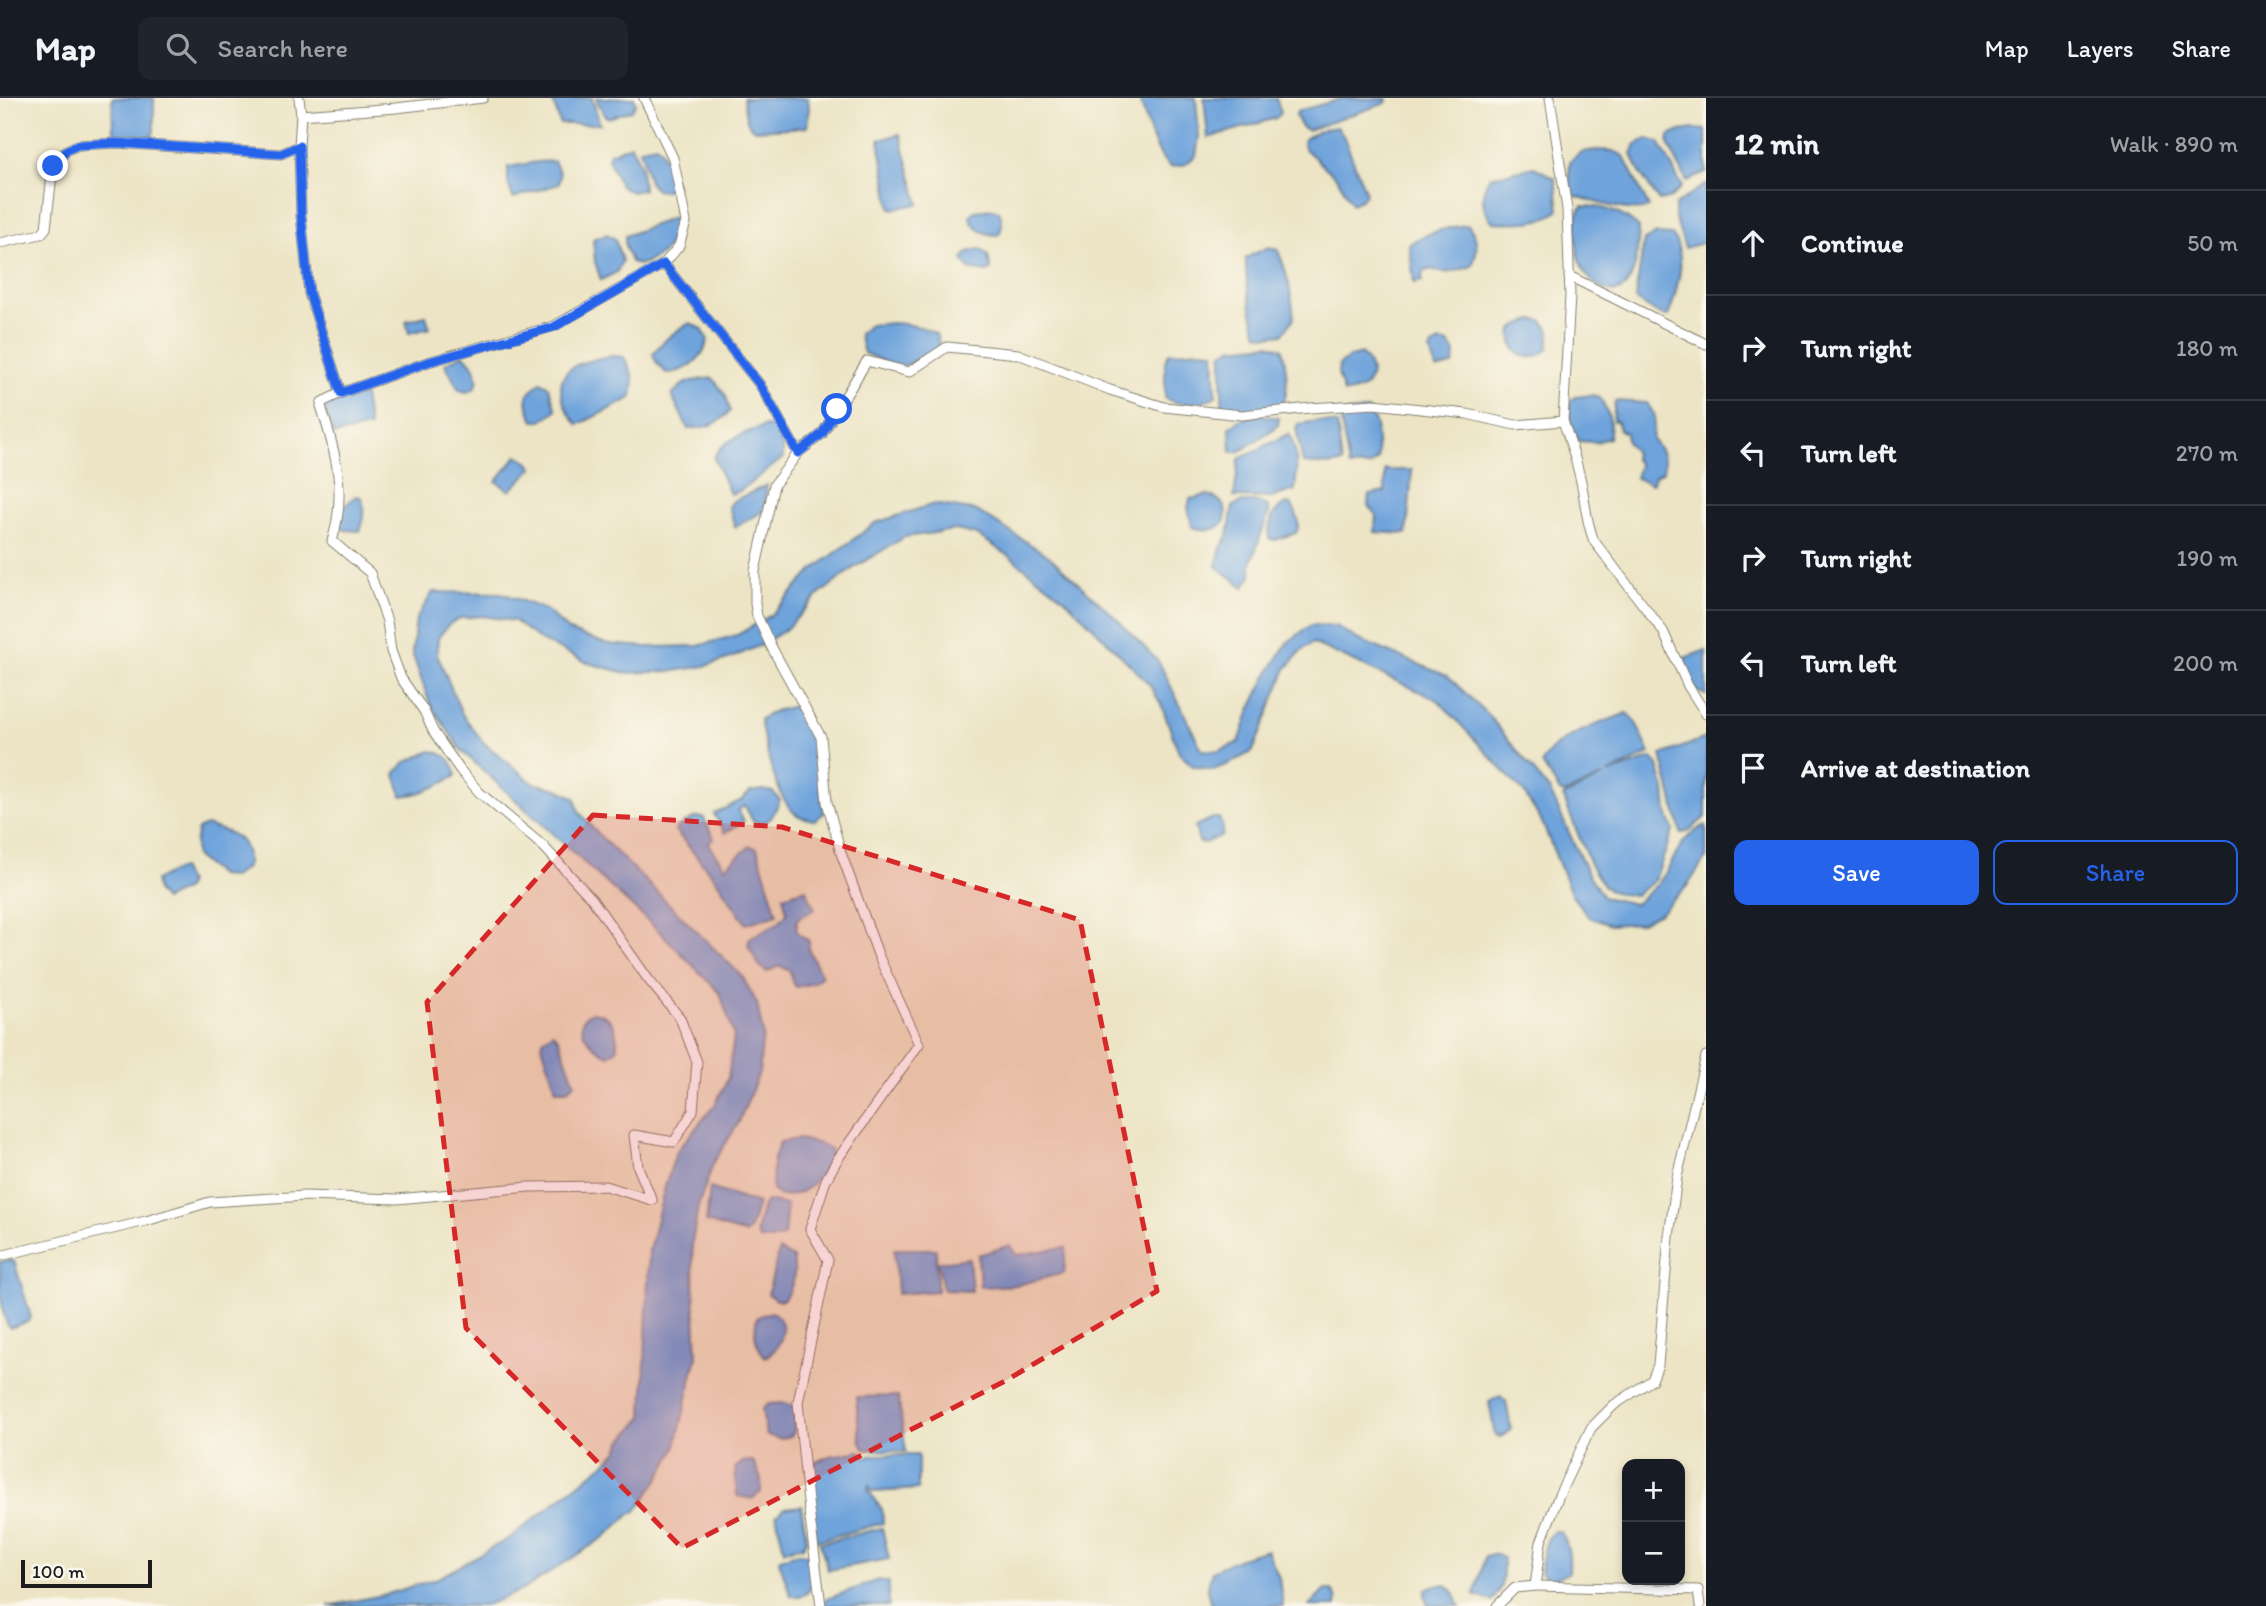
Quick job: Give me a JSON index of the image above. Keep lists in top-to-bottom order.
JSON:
{
  "scale_bar": "100 m",
  "page": {
    "header": "Map",
    "search": "Search here",
    "nav": ["Map", "Layers", "Share"],
    "heading": ["12 min", "Walk · 890 m"],
    "list": [
      ["Continue", "50 m"],
      ["Turn right", "180 m"],
      ["Turn left", "270 m"],
      ["Turn right", "190 m"],
      ["Turn left", "200 m"],
      "Arrive at destination"
    ],
    "buttons": ["Save", "Share"],
    "map_buttons": ["+", "−"],
    "scale": "100 m"
  }
}
